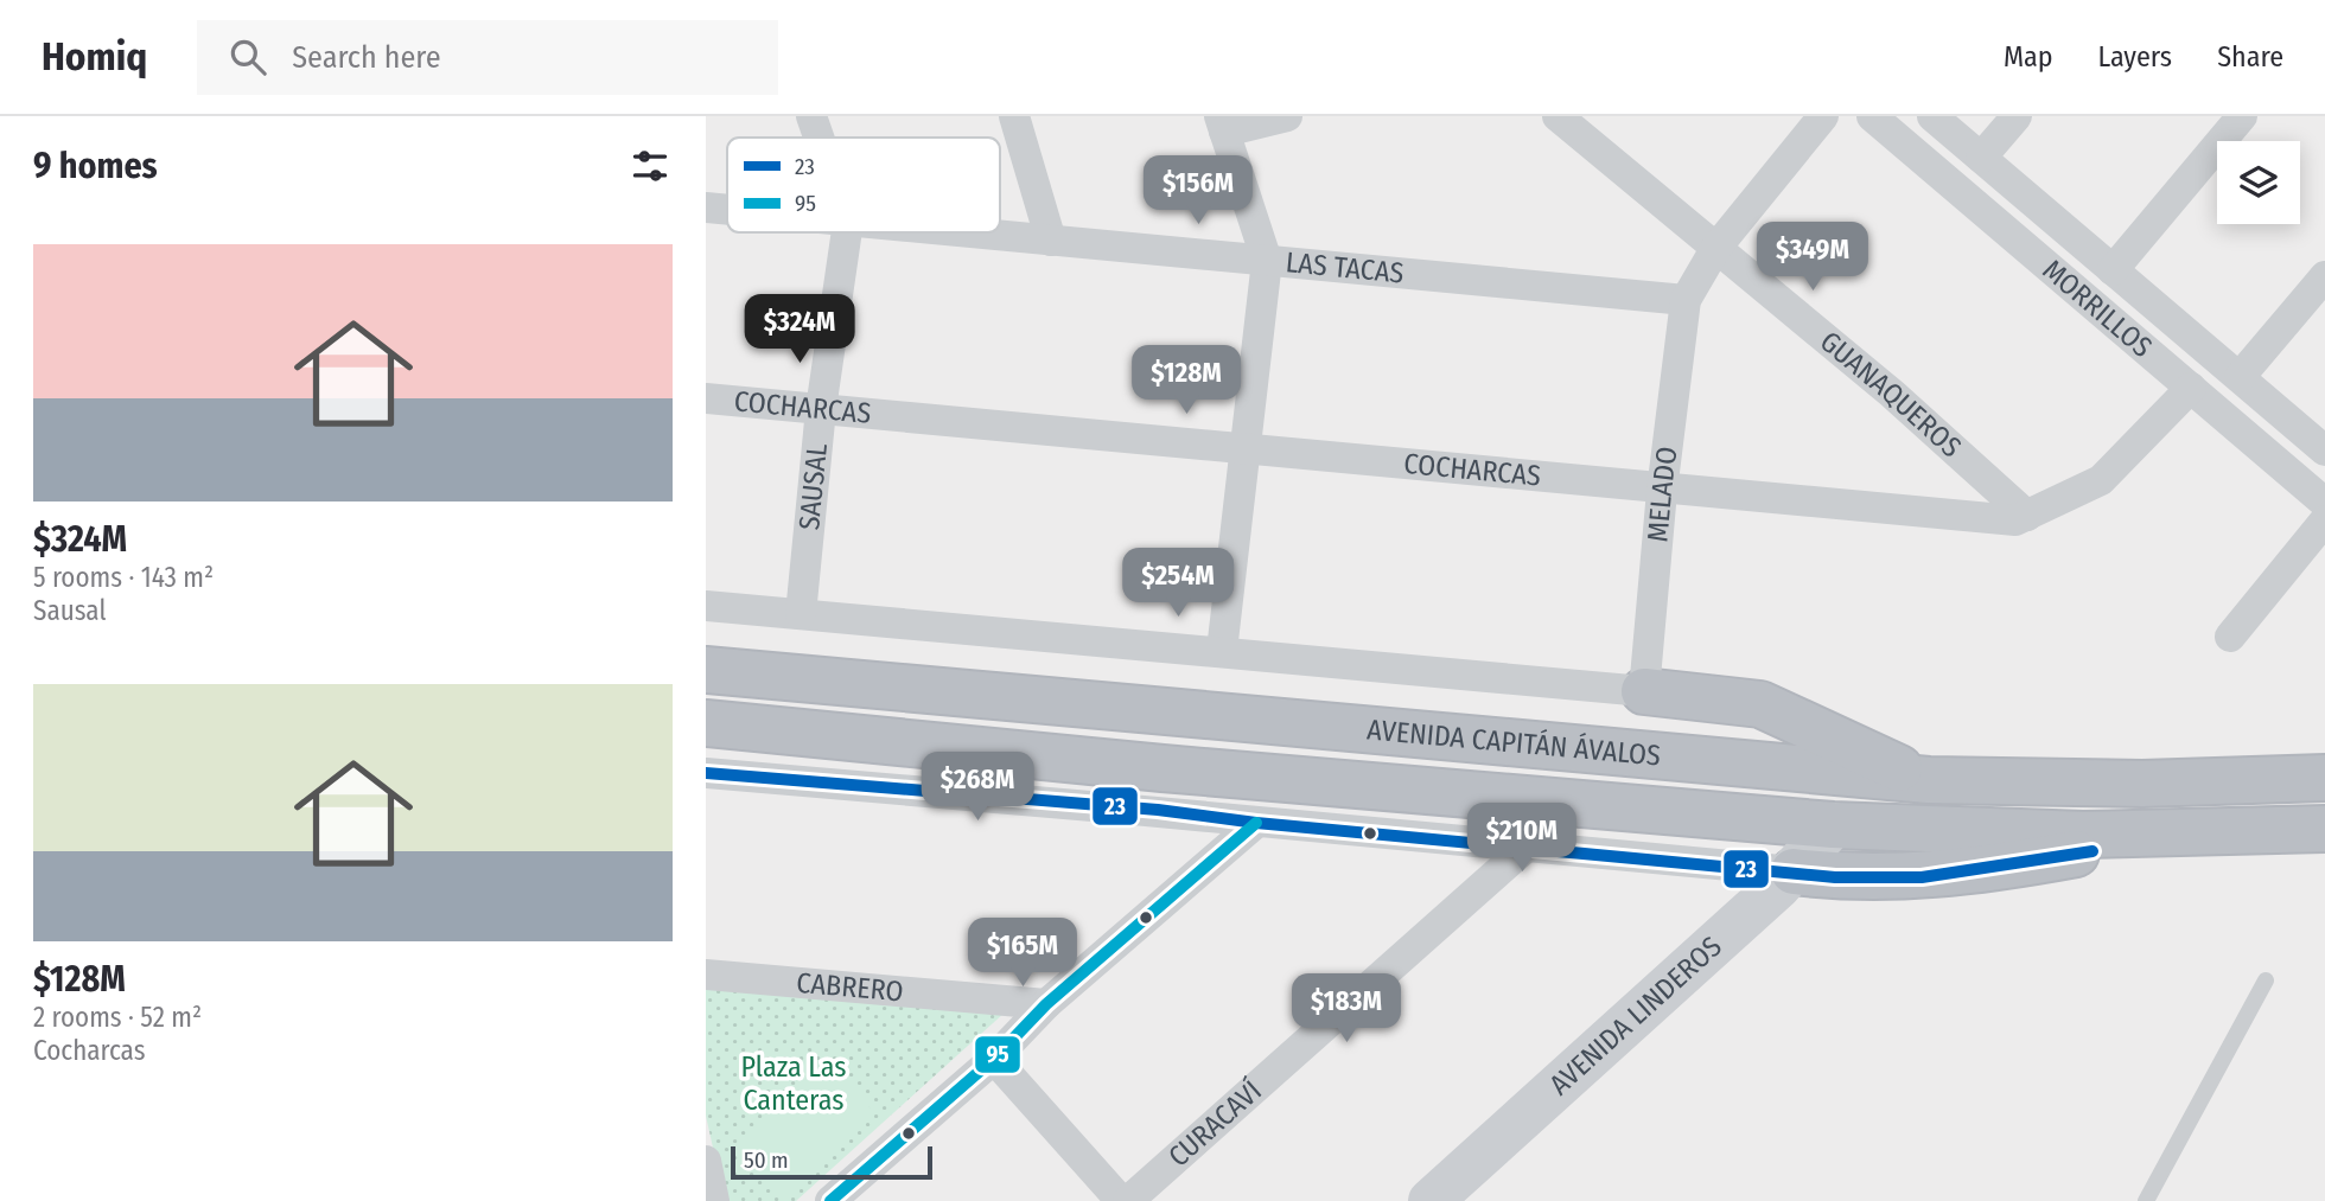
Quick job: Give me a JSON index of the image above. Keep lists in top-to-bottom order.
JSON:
{
  "streets": {
    "highway": ["AVENIDA CAPITÁN ÁVALOS"],
    "street": [
      "LAS TACAS",
      "MORRILLOS",
      "GUANAQUEROS",
      "COCHARCAS",
      "SAUSAL",
      "MELADO",
      "CABRERO",
      "AVENIDA LINDEROS",
      "CURACAVÍ"
    ]
  },
  "crossings": [
    ["LAS TACAS", "MELADO"],
    ["MORRILLOS", "COCHARCAS"],
    ["GUANAQUEROS", "COCHARCAS"],
    ["COCHARCAS", "SAUSAL"],
    ["COCHARCAS", "MELADO"],
    ["AVENIDA CAPITÁN ÁVALOS", "AVENIDA LINDEROS"]
  ],
  "parks": ["Plaza Las Canteras"],
  "lines": ["transit line 23", "transit line 95"],
  "legend": ["23", "95"],
  "scale_bar": "50 m",
  "page": {
    "header": "Homiq",
    "search": "Search here",
    "nav": ["Map", "Layers", "Share"],
    "heading": "9 homes",
    "price": [
      "$156M",
      "$349M",
      "$324M",
      "$128M",
      "$254M",
      "$268M",
      "$210M",
      "$165M",
      "$183M"
    ],
    "list": [
      {
        "name": "$324M",
        "note": "5 rooms · 143 m² · Sausal"
      },
      {
        "name": "$128M",
        "note": "2 rooms · 52 m² · Cocharcas"
      }
    ],
    "scale": "50 m"
  }
}
